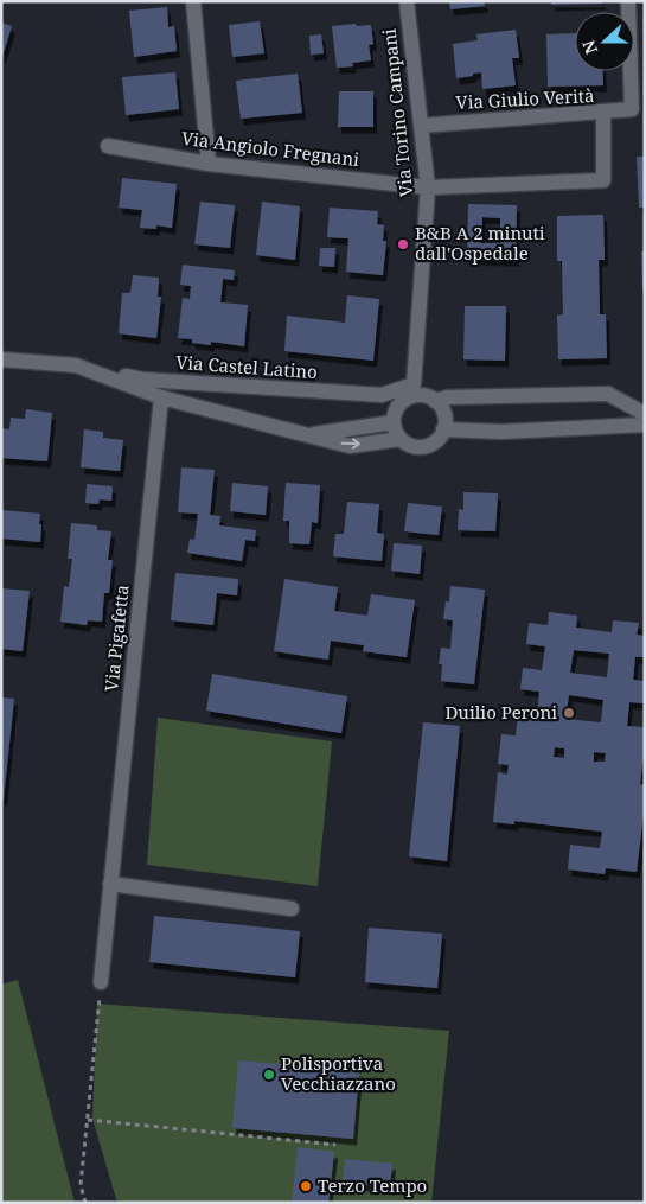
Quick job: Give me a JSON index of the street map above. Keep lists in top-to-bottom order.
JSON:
{
  "streets": {
    "street": [
      "Via Giulio Verità",
      "Via Torino Campani",
      "Via Angiolo Fregnani",
      "Via Castel Latino",
      "Via Pigafetta"
    ]
  },
  "crossings": [
    ["Via Giulio Verità", "Via Torino Campani"],
    ["Via Giulio Verità", "Via Angiolo Fregnani"],
    ["Via Torino Campani", "Via Angiolo Fregnani"],
    ["Via Torino Campani", "Via Castel Latino"],
    ["Via Castel Latino", "Via Pigafetta"]
  ],
  "places": [
    "B&B A 2 minuti dall'Ospedale",
    "Duilio Peroni",
    "Polisportiva Vecchiazzano",
    "Terzo Tempo"
  ],
  "north": "left"
}
